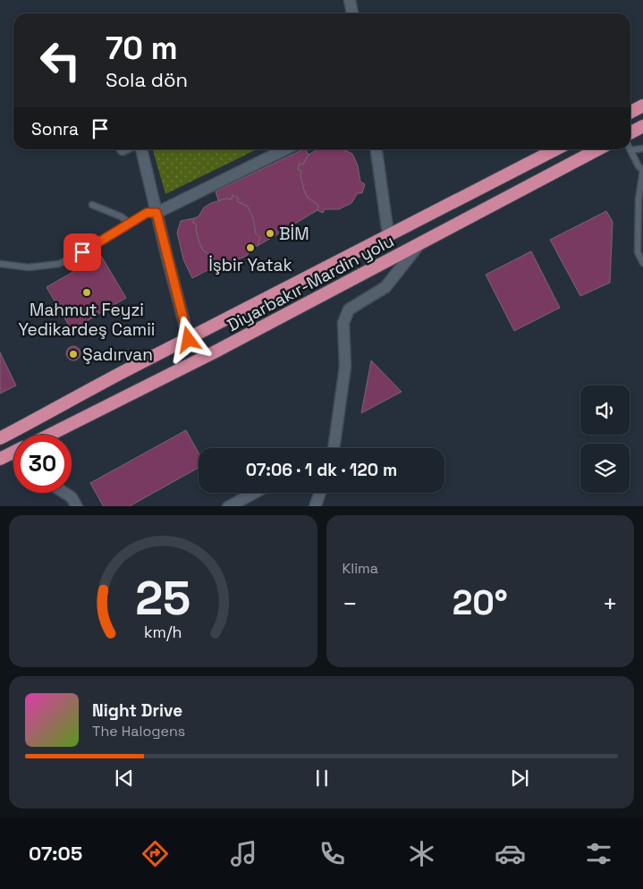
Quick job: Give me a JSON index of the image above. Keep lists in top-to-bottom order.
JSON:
{
  "streets": {
    "highway": ["Diyarbakır-Mardin yolu"]
  },
  "places": [
    "BİM",
    "İşbir Yatak",
    "Mahmut Feyzi Yedikardeş Camii",
    "Şadırvan"
  ],
  "page": {
    "turn": ["70 m", "Sola dön"],
    "then": "Sonra",
    "limit": "30",
    "trip": "07:06 · 1 dk · 120 m",
    "tile": "Klima",
    "heat": ["−", "20°", "+"],
    "song": ["Night Drive", "The Halogens"],
    "tabs": "07:05",
    "gauge": ["25", "km/h"]
  }
}
